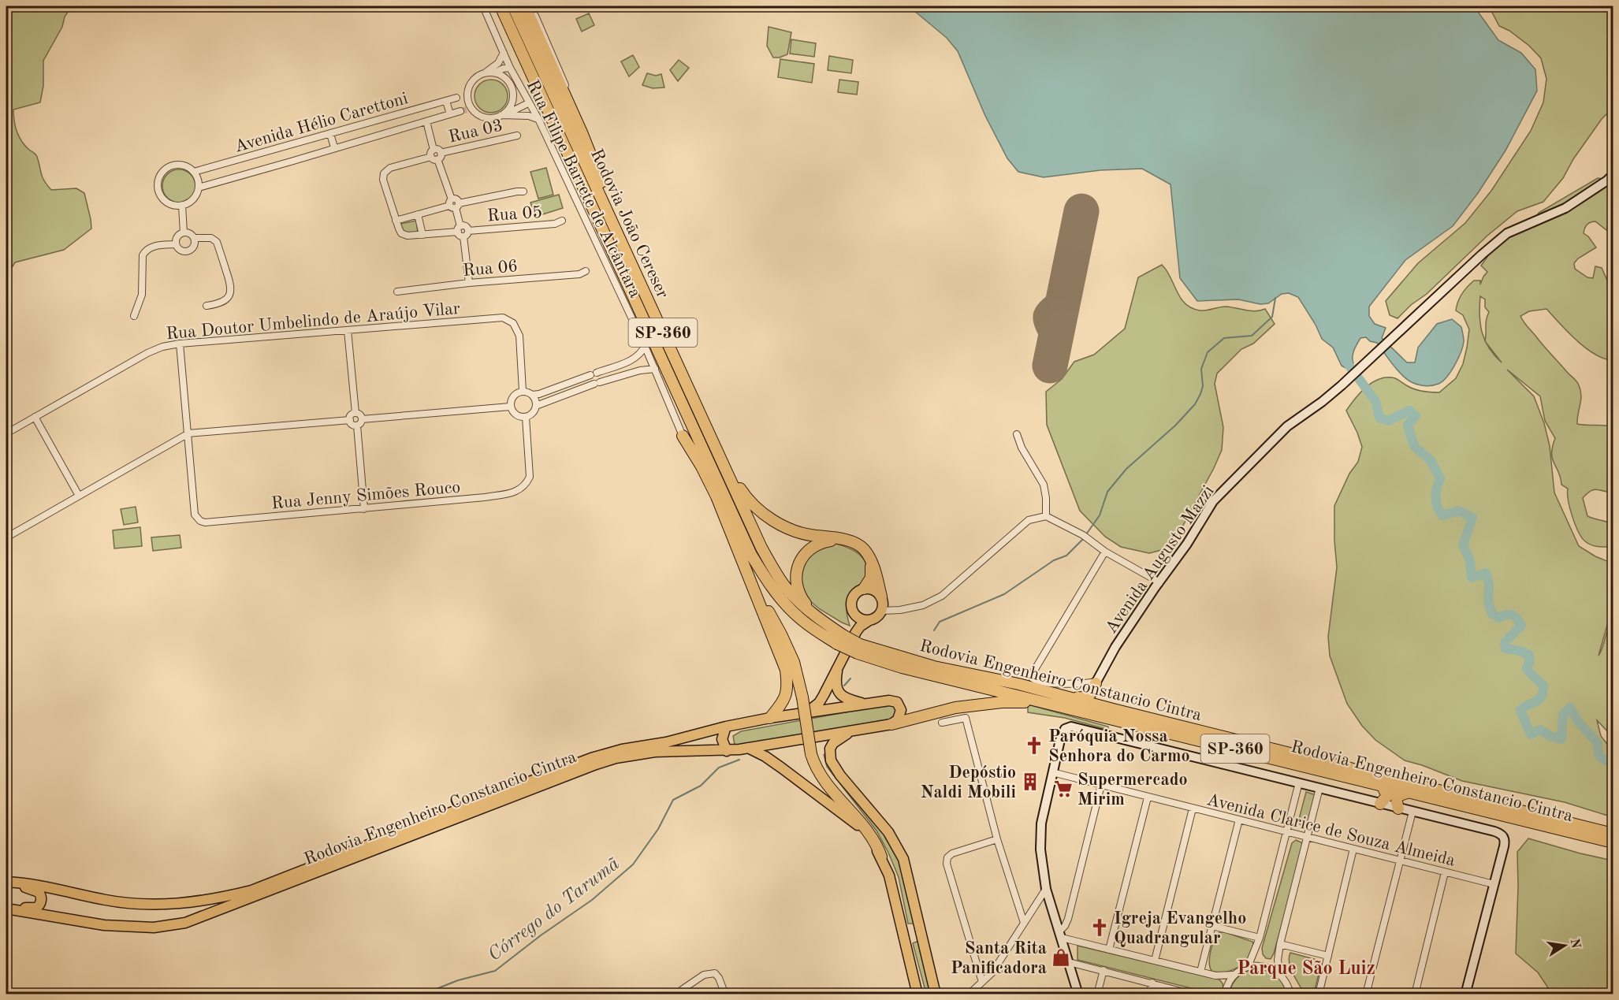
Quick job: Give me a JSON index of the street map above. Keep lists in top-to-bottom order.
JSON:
{
  "streets": {
    "highway": ["Rodovia João Cereser", "SP-360", "Rodovia Engenheiro Constancio Cintra"],
    "street": [
      "Avenida Hélio Carettoni",
      "Rua 03",
      "Rua Filipe Barrete de Alcântara",
      "Rua 05",
      "Rua 06",
      "Rua Doutor Umbelindo de Araújo Vilar",
      "Rua Jenny Simões Rouco",
      "Avenida Augusto Mazzi",
      "Avenida Clarice de Souza Almeida"
    ]
  },
  "crossings": [
    ["Rodovia João Cereser", "SP-360"],
    ["Rua Doutor Umbelindo de Araújo Vilar", "Rua Jenny Simões Rouco"],
    ["SP-360", "Rodovia Engenheiro Constancio Cintra"]
  ],
  "districts": ["Parque São Luiz"],
  "water": ["Córrego do Tarumã"],
  "places": {
    "church": ["Paróquia Nossa Senhora do Carmo", "Igreja Evangelho Quadrangular"],
    "building": ["Depóstio Naldi Mobili"],
    "supermarket": ["Supermercado Mirim"],
    "shop": ["Santa Rita Panificadora"]
  },
  "north": "right"
}
